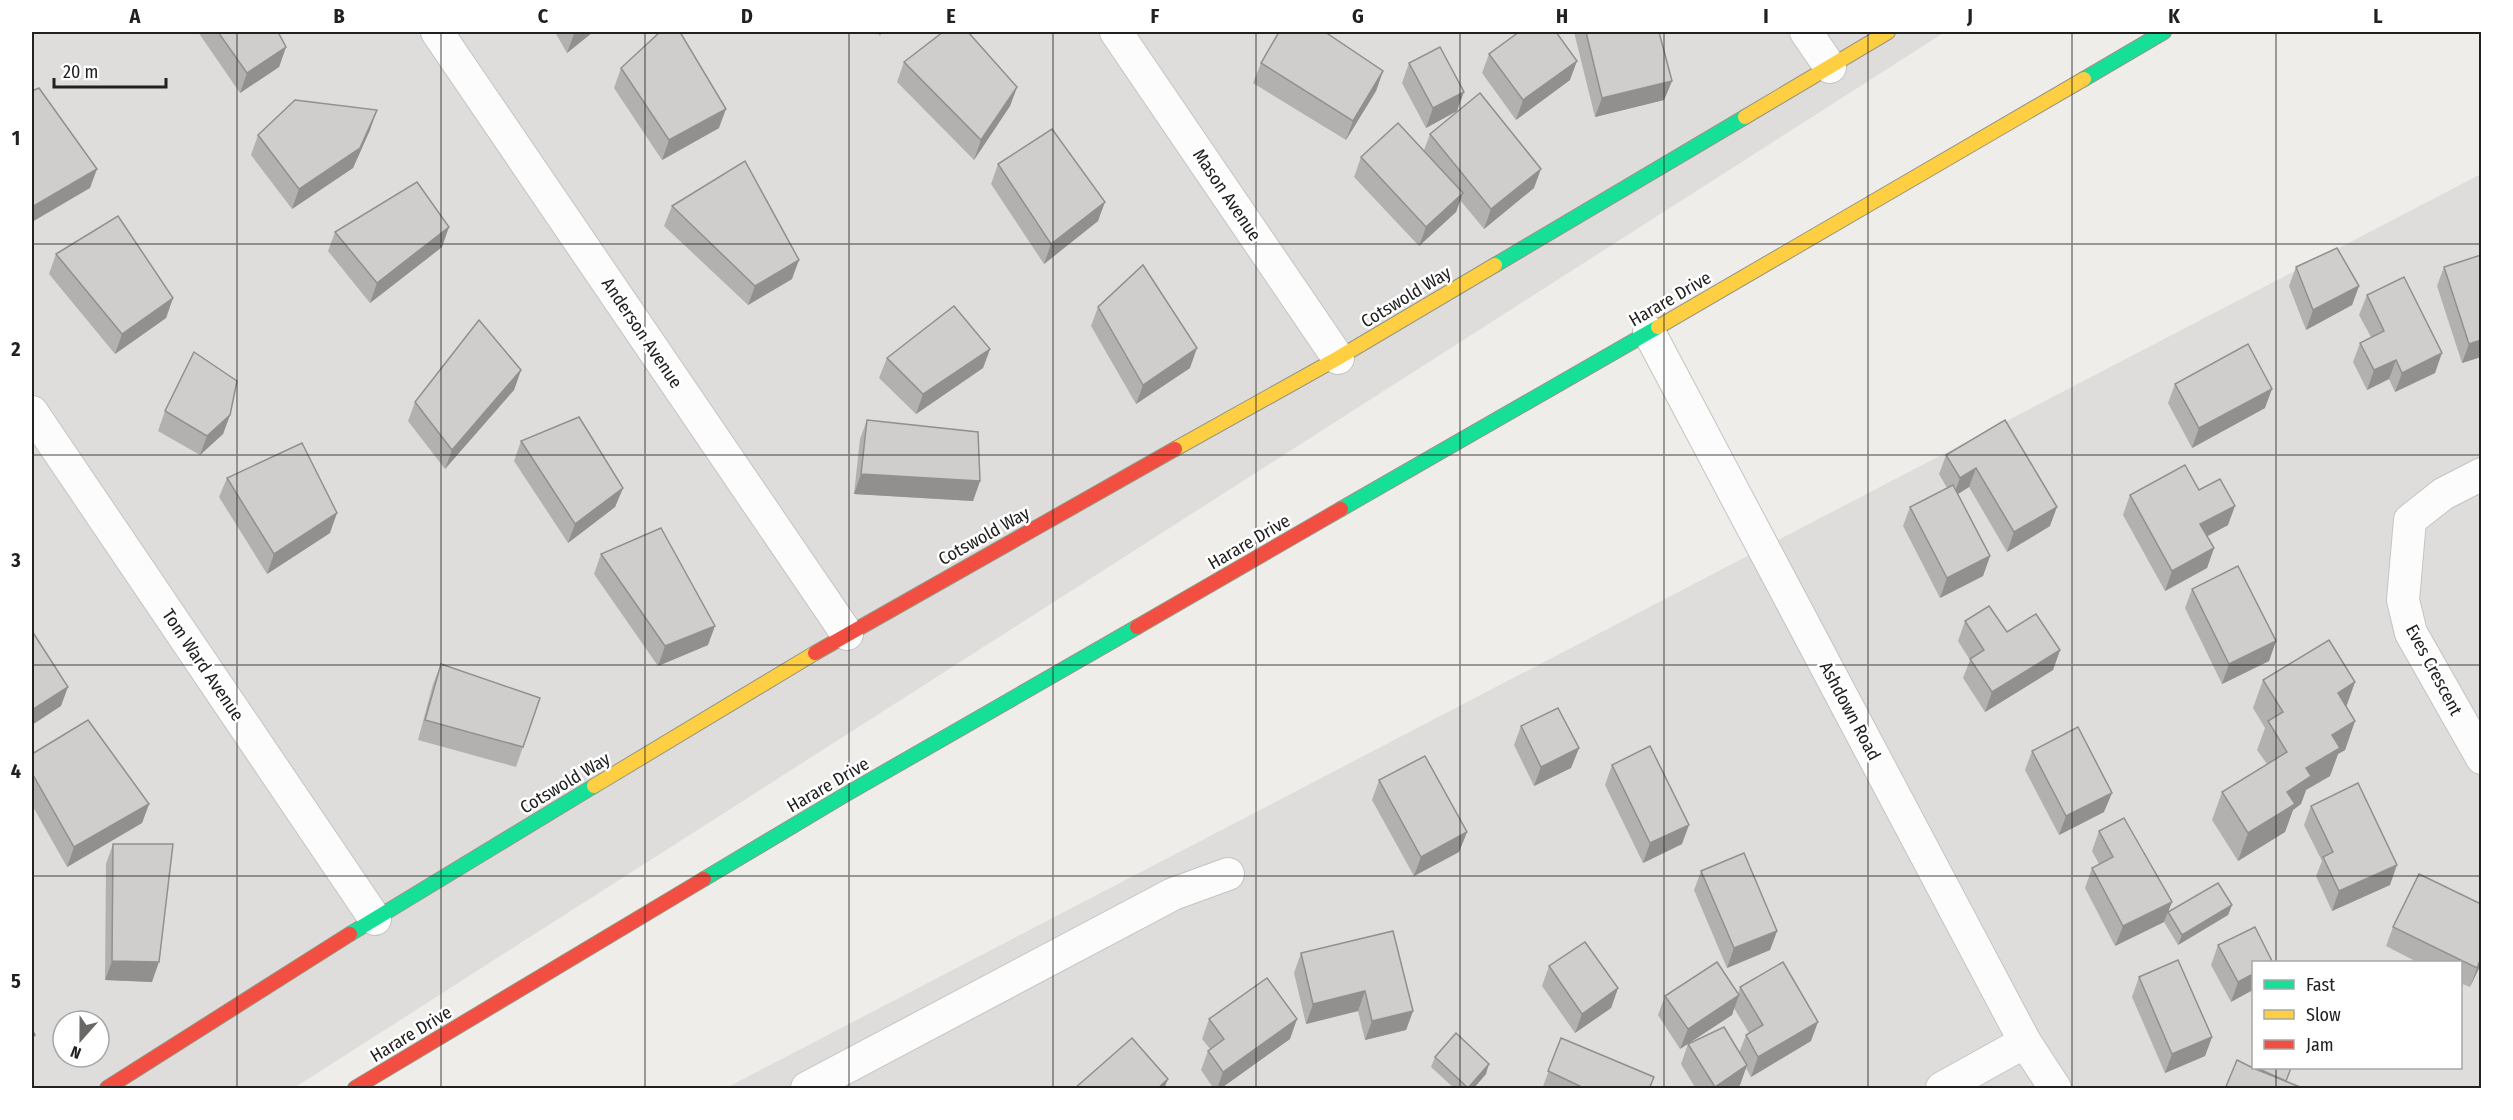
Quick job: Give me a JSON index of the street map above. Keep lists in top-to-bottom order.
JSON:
{
  "streets": {
    "street": [
      "Mason Avenue",
      "Cotswold Way",
      "Harare Drive",
      "Anderson Avenue",
      "Tom Ward Avenue",
      "Eves Crescent",
      "Ashdown Road"
    ]
  },
  "crossings": [
    ["Mason Avenue", "Cotswold Way"],
    ["Cotswold Way", "Anderson Avenue"],
    ["Cotswold Way", "Tom Ward Avenue"],
    ["Harare Drive", "Ashdown Road"]
  ],
  "legend": ["Fast", "Slow", "Jam"],
  "scale_bar": "20 m",
  "north": "bottom",
  "grid": {
    "columns": [
      "A",
      "B",
      "C",
      "D",
      "E",
      "F",
      "G",
      "H",
      "I",
      "J",
      "K",
      "L"
    ],
    "rows": [
      "1",
      "2",
      "3",
      "4",
      "5"
    ]
  }
}
